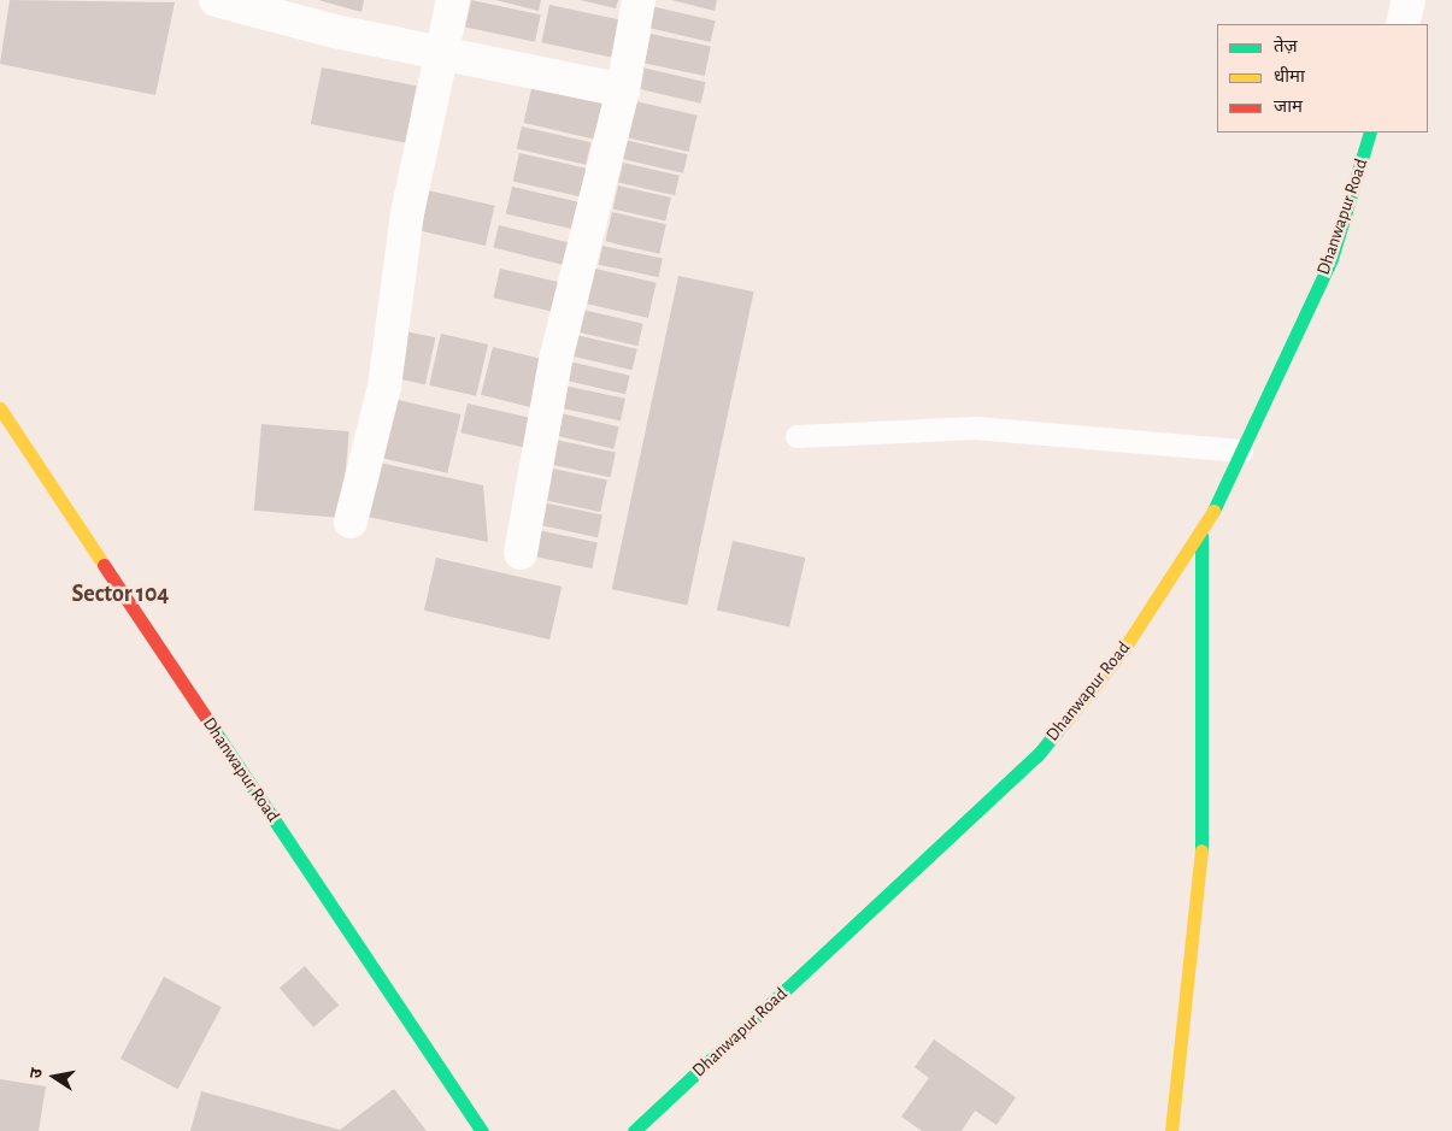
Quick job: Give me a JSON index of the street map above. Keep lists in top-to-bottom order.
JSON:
{
  "streets": {
    "street": ["Dhanwapur Road"]
  },
  "districts": ["Sector 104"],
  "legend": ["तेज़", "धीमा", "जाम"],
  "north": "left"
}
